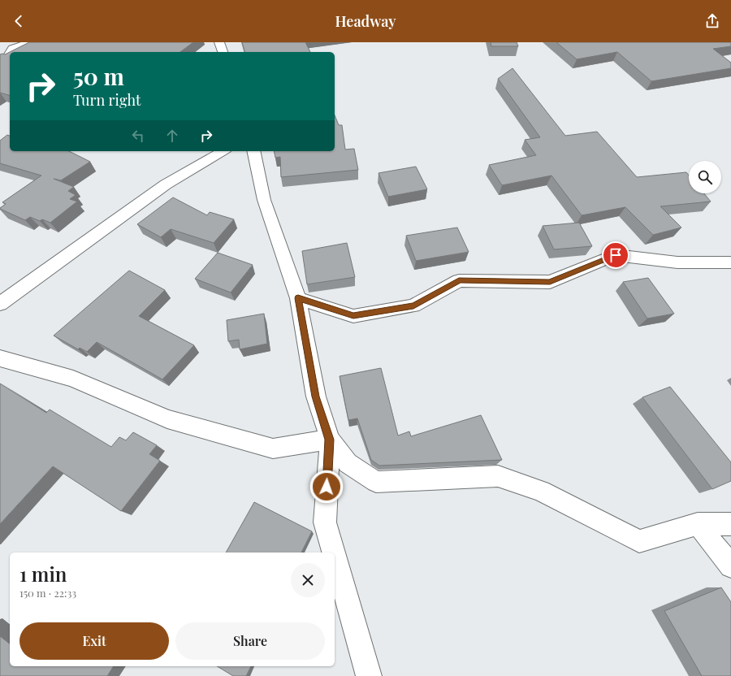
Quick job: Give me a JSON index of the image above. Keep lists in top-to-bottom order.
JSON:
{
  "page": {
    "header": "Headway",
    "turn": ["50 m", "Turn right"],
    "heading": ["1 min", "150 m · 22:33"],
    "buttons": ["Exit", "Share"]
  }
}
